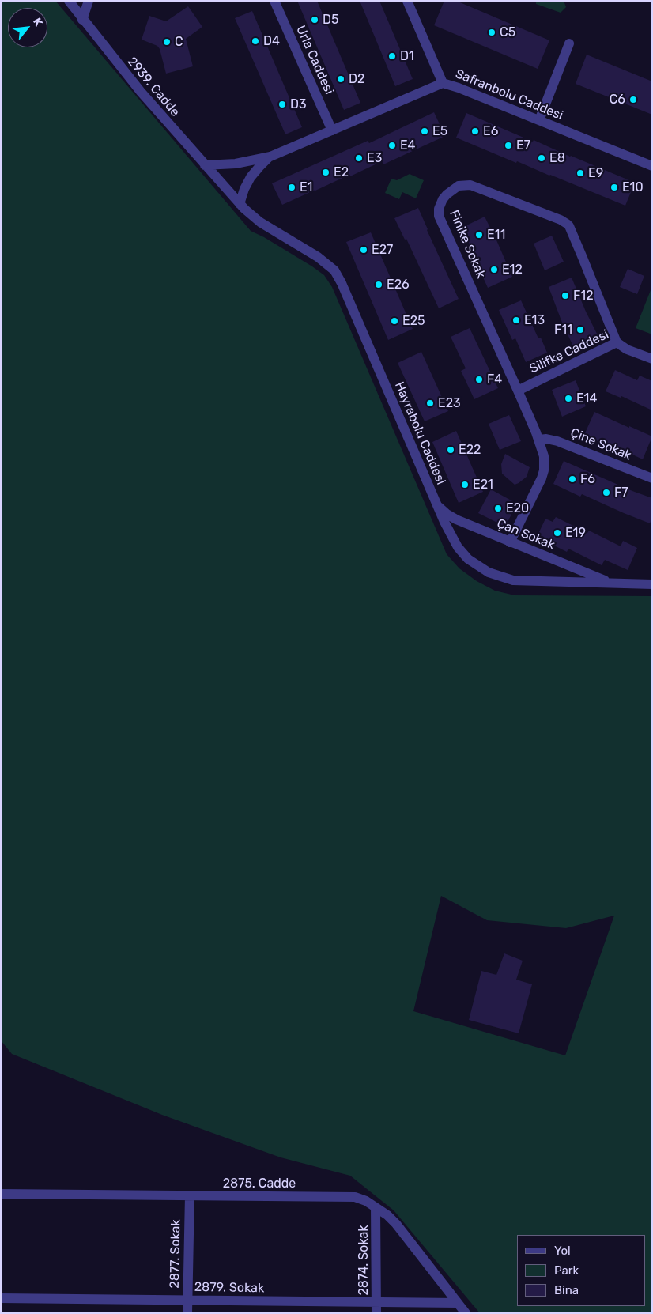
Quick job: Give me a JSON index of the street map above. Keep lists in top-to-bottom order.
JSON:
{
  "streets": {
    "street": [
      "Urla Caddesi",
      "2939. Cadde",
      "Safranbolu Caddesi",
      "Finike Sokak",
      "Silifke Caddesi",
      "Hayrabolu Caddesi",
      "Çine Sokak",
      "Çan Sokak",
      "2875. Cadde",
      "2877. Sokak",
      "2874. Sokak",
      "2879. Sokak"
    ]
  },
  "crossings": [
    ["Urla Caddesi", "Safranbolu Caddesi"],
    ["2939. Cadde", "Safranbolu Caddesi"],
    ["2939. Cadde", "Hayrabolu Caddesi"],
    ["Safranbolu Caddesi", "Hayrabolu Caddesi"],
    ["Finike Sokak", "Silifke Caddesi"],
    ["Finike Sokak", "Çine Sokak"],
    ["Finike Sokak", "Çan Sokak"],
    ["Hayrabolu Caddesi", "Çan Sokak"],
    ["2875. Cadde", "2877. Sokak"],
    ["2875. Cadde", "2874. Sokak"],
    ["2875. Cadde", "2879. Sokak"],
    ["2877. Sokak", "2879. Sokak"],
    ["2874. Sokak", "2879. Sokak"]
  ],
  "places": [
    "D5",
    "C5",
    "D4",
    "C",
    "D1",
    "D2",
    "C6",
    "D3",
    "E5",
    "E6",
    "E4",
    "E7",
    "E3",
    "E8",
    "E2",
    "E9",
    "E1",
    "E10",
    "E11",
    "E27",
    "E12",
    "E26",
    "F12",
    "E13",
    "E25",
    "F11",
    "F4",
    "E14",
    "E23",
    "E22",
    "F6",
    "E21",
    "F7",
    "E20",
    "E19"
  ],
  "legend": ["Yol", "Park", "Bina"],
  "north": "top right"
}
